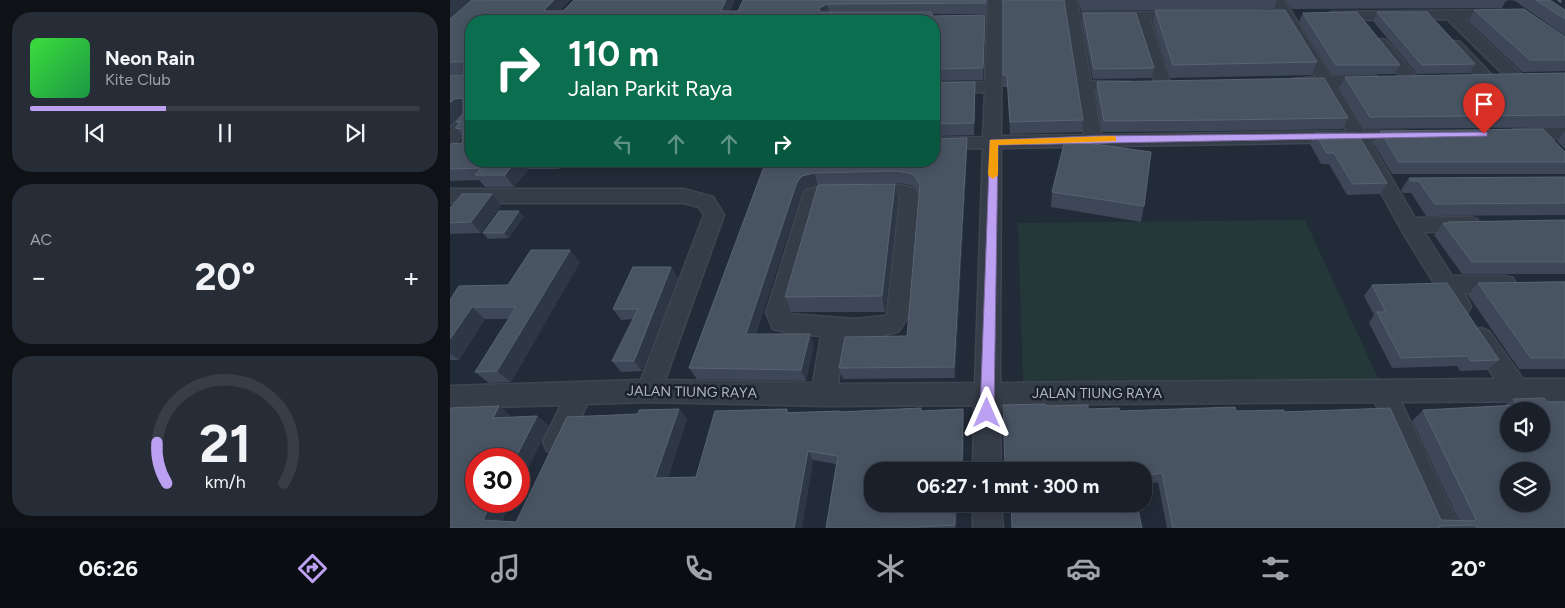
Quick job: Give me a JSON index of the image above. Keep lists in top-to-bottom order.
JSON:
{
  "streets": {
    "street": ["JALAN TIUNG RAYA"]
  },
  "page": {
    "turn": ["110 m", "Jalan Parkit Raya"],
    "song": ["Neon Rain", "Kite Club"],
    "tile": "AC",
    "heat": ["−", "20°", "+"],
    "limit": "30",
    "trip": "06:27 · 1 mnt · 300 m",
    "tabs": ["06:26", "20°"],
    "gauge": ["21", "km/h"]
  }
}
